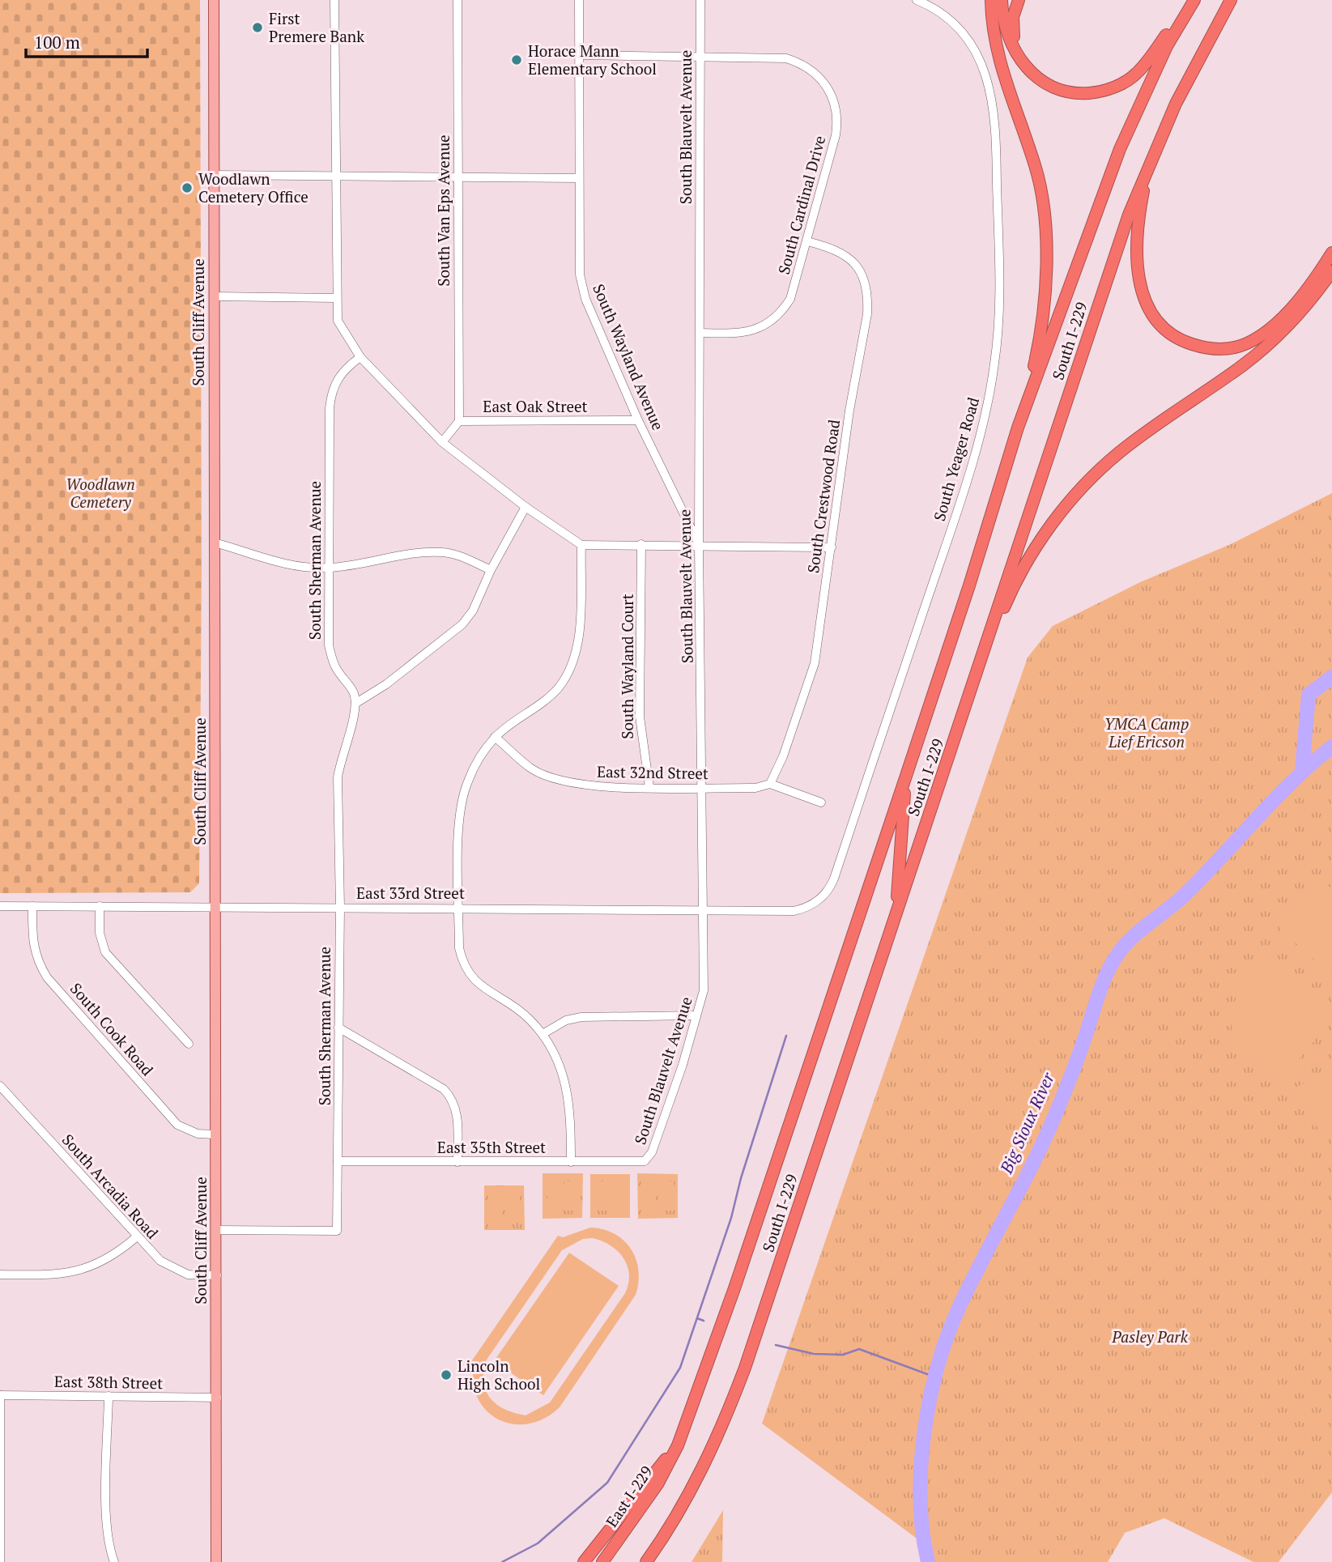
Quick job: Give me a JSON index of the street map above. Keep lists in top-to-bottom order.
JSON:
{
  "streets": {
    "highway": ["South I-229", "East I-229"],
    "main road": ["South Cliff Avenue"],
    "street": [
      "South Blauvelt Avenue",
      "South Cardinal Drive",
      "South Van Eps Avenue",
      "South Wayland Avenue",
      "East Oak Street",
      "South Yeager Road",
      "South Crestwood Road",
      "South Sherman Avenue",
      "South Wayland Court",
      "East 32nd Street",
      "East 33rd Street",
      "South Cook Road",
      "East 35th Street",
      "South Arcadia Road",
      "East 38th Street"
    ]
  },
  "crossings": [
    ["South Blauvelt Avenue", "South Cardinal Drive"],
    ["South Blauvelt Avenue", "South Wayland Avenue"],
    ["South Blauvelt Avenue", "East 32nd Street"],
    ["South Blauvelt Avenue", "East 33rd Street"],
    ["South Blauvelt Avenue", "East 35th Street"],
    ["South Cardinal Drive", "South Wayland Avenue"],
    ["South Cardinal Drive", "South Crestwood Road"],
    ["South Van Eps Avenue", "East Oak Street"],
    ["South Cliff Avenue", "South Sherman Avenue"],
    ["South Cliff Avenue", "East 33rd Street"],
    ["South Cliff Avenue", "South Cook Road"],
    ["South Cliff Avenue", "South Arcadia Road"],
    ["South Cliff Avenue", "East 38th Street"],
    ["South I-229", "East I-229"],
    ["South Wayland Avenue", "East Oak Street"],
    ["South Yeager Road", "East 33rd Street"],
    ["South Crestwood Road", "East 32nd Street"],
    ["South Sherman Avenue", "East 33rd Street"],
    ["South Sherman Avenue", "East 35th Street"],
    ["South Wayland Court", "East 32nd Street"],
    ["East 33rd Street", "South Cook Road"]
  ],
  "water": ["Big Sioux River"],
  "parks": ["Woodlawn Cemetery", "YMCA Camp Lief Ericson", "Pasley Park"],
  "places": [
    "First Premere Bank",
    "Horace Mann Elementary School",
    "Woodlawn Cemetery Office",
    "Lincoln High School"
  ],
  "scale_bar": "100 m"
}
